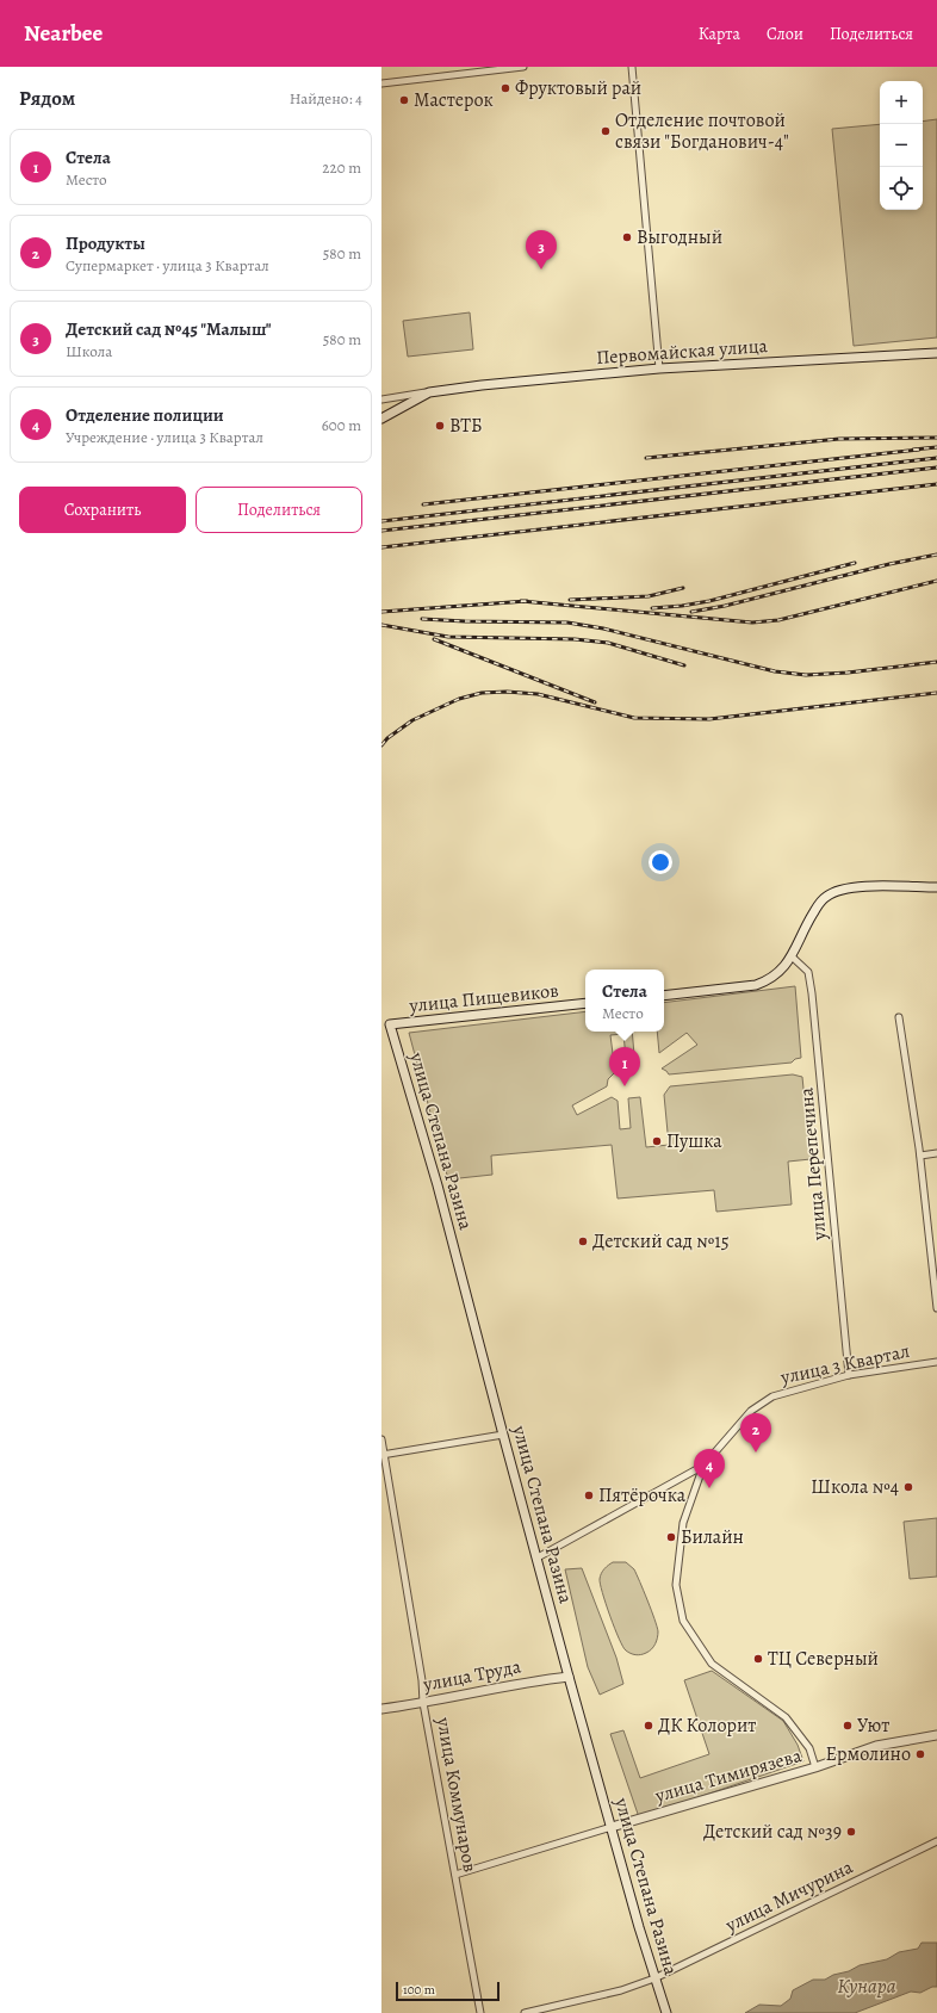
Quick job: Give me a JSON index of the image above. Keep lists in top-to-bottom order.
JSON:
{
  "streets": {
    "main road": [
      "Первомайская улица",
      "улица Пищевиков",
      "улица Степана Разина",
      "улица Труда",
      "улица Тимирязева"
    ],
    "street": [
      "улица Перепечина",
      "улица 3 Квартал",
      "улица Коммунаров",
      "улица Мичурина"
    ]
  },
  "crossings": [
    ["улица Пищевиков", "улица Степана Разина"],
    ["улица Степана Разина", "улица Труда"],
    ["улица Степана Разина", "улица Тимирязева"],
    ["улица Степана Разина", "улица Мичурина"],
    ["улица Перепечина", "улица 3 Квартал"],
    ["улица Труда", "улица Коммунаров"]
  ],
  "water": ["Кунара"],
  "places": [
    "Фруктовый рай",
    "Мастерок",
    "Отделение почтовой связи \"Богданович-4\"",
    "Выгодный",
    "ВТБ",
    "Пушка",
    "Детский сад №15",
    "Школа №4",
    "Пятёрочка",
    "Билайн",
    "ТЦ Северный",
    "ДК Колорит",
    "Уют",
    "Ермолино",
    "Детский сад №39"
  ],
  "scale_bar": "100 m",
  "page": {
    "header": "Nearbee",
    "nav": ["Карта", "Слои", "Поделиться"],
    "heading": ["Рядом", "Найдено: 4"],
    "map_buttons": ["+", "−"],
    "list": [
      {
        "mark": "1",
        "name": "Стела",
        "note": "Место",
        "value": "220 m"
      },
      {
        "mark": "2",
        "name": "Продукты",
        "note": "Супермаркет · улица 3 Квартал",
        "value": "580 m"
      },
      {
        "mark": "3",
        "name": "Детский сад №45 \"Малыш\"",
        "note": "Школа",
        "value": "580 m"
      },
      {
        "mark": "4",
        "name": "Отделение полиции",
        "note": "Учреждение · улица 3 Квартал",
        "value": "600 m"
      }
    ],
    "pins": [
      "3",
      "1",
      "2",
      "4"
    ],
    "buttons": ["Сохранить", "Поделиться"],
    "popup": ["Стела", "Место"],
    "scale": "100 m"
  }
}
